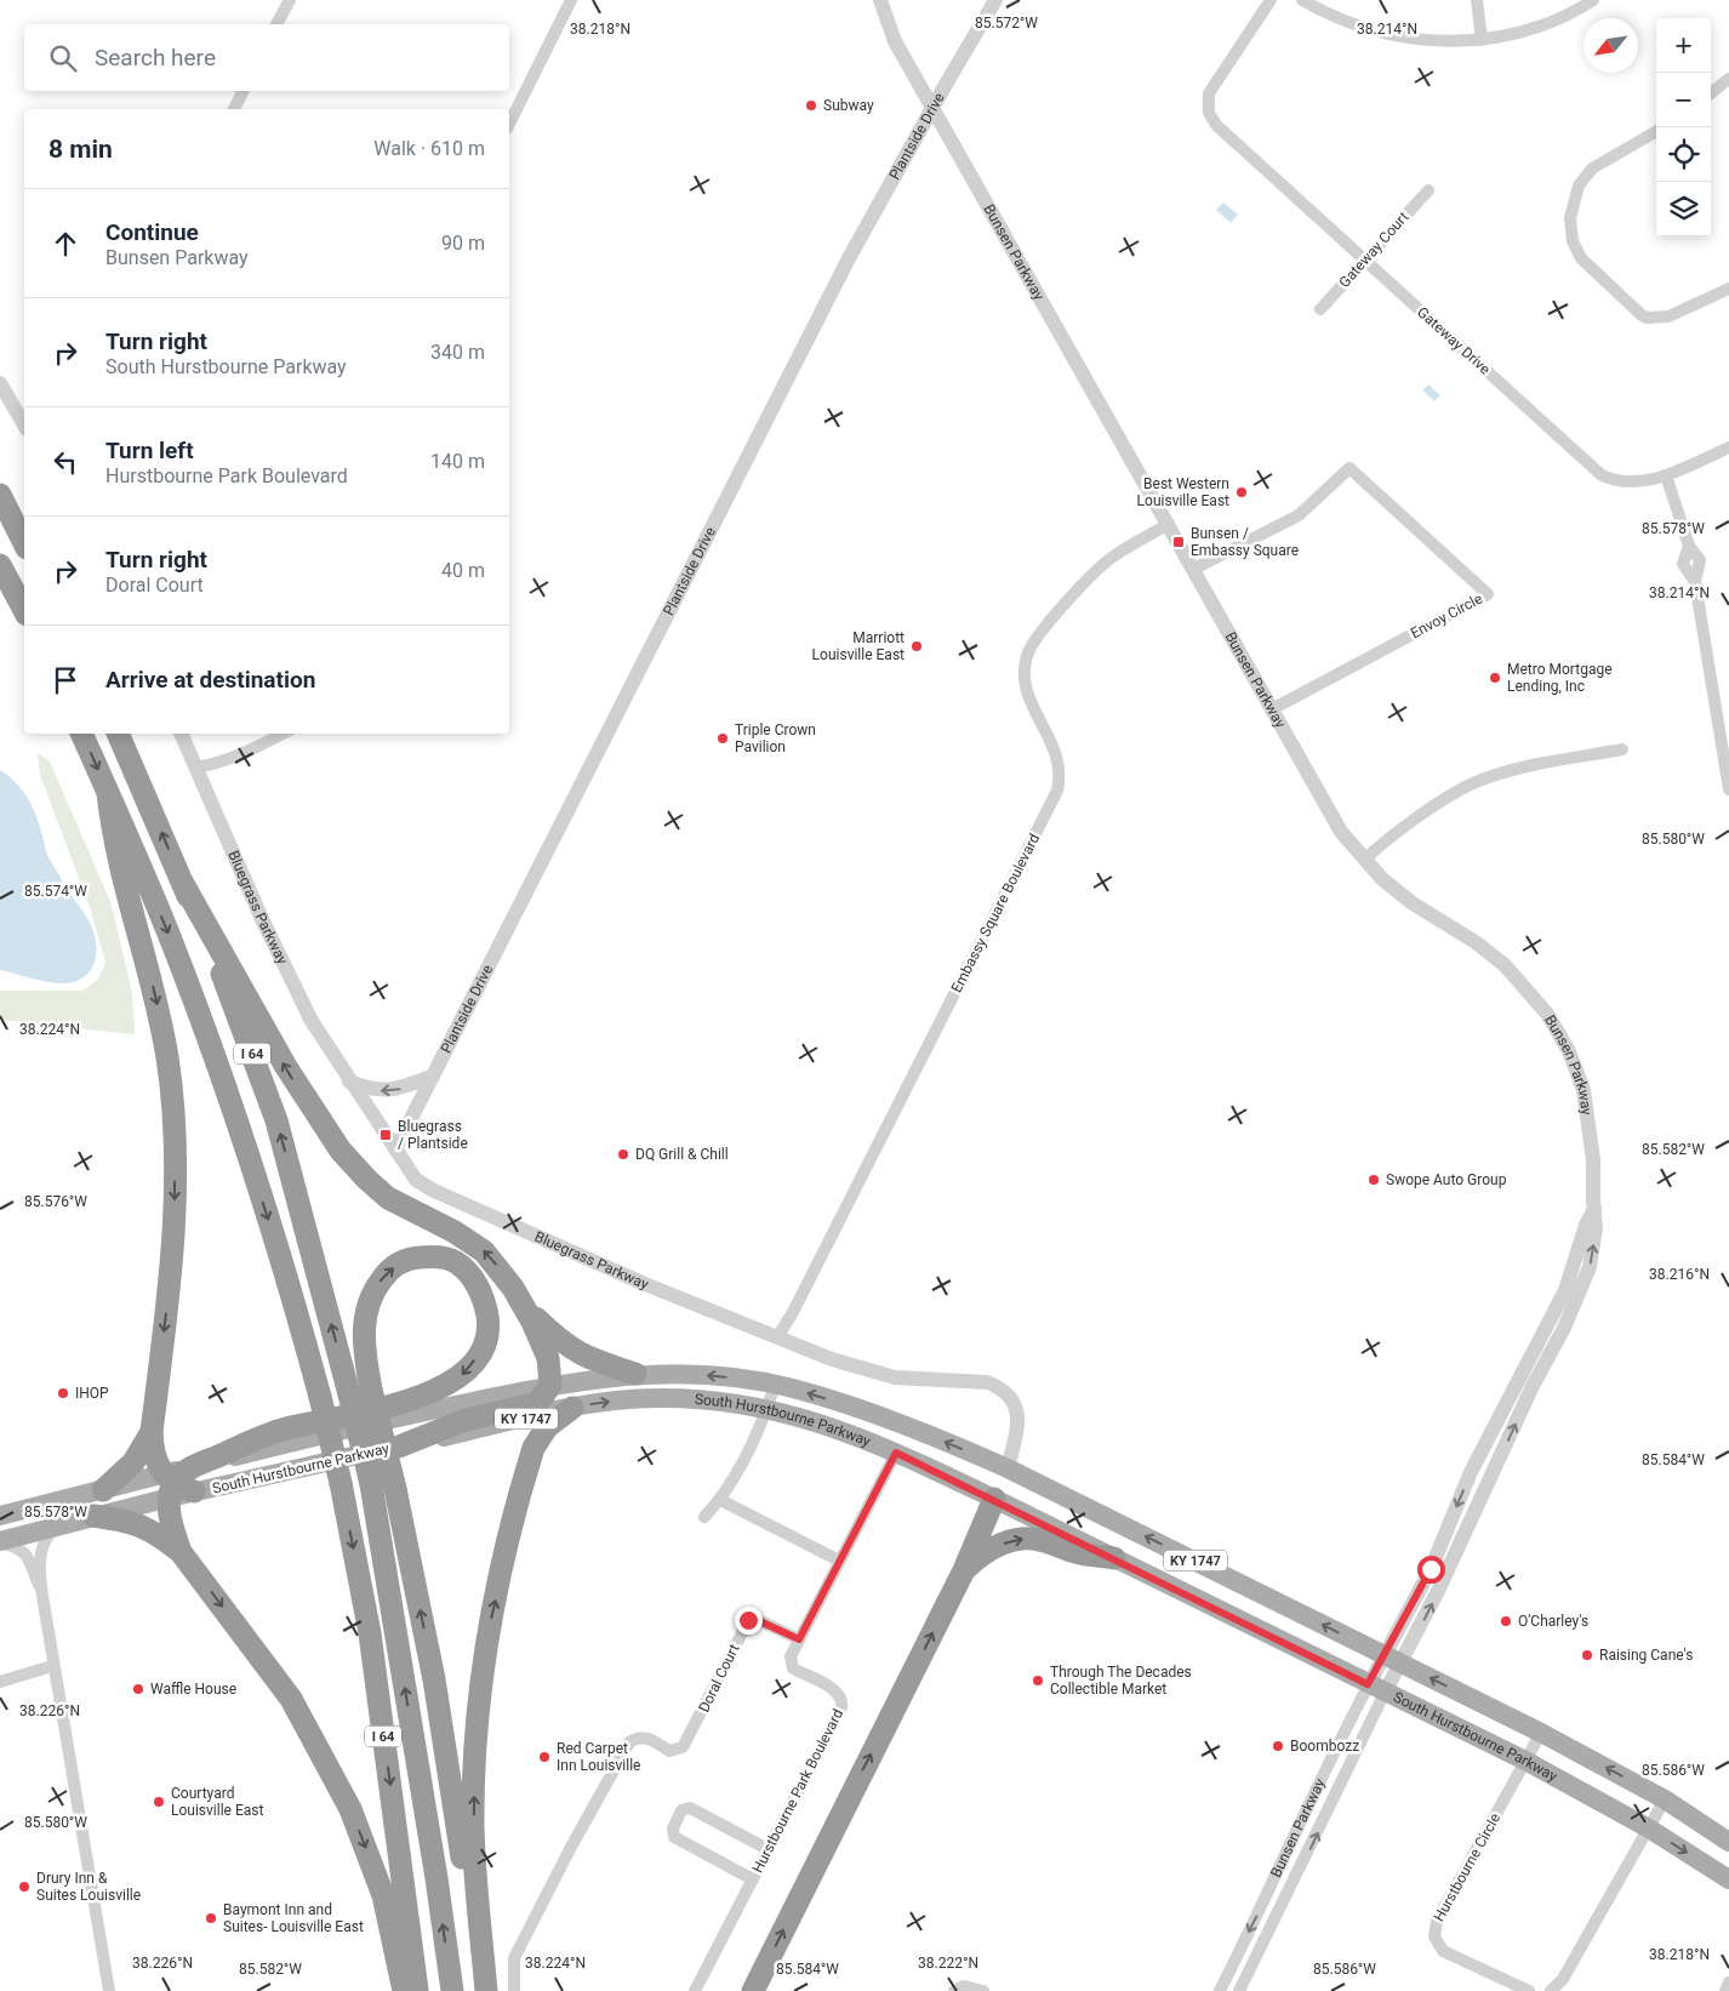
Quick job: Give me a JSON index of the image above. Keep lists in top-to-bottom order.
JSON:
{
  "streets": {
    "highway": ["I 64"],
    "main road": ["KY 1747", "South Hurstbourne Parkway"],
    "street": [
      "Plantside Drive",
      "Gateway Court",
      "Bunsen Parkway",
      "Gateway Drive",
      "Envoy Circle",
      "Bluegrass Parkway",
      "Embassy Square Boulevard",
      "Doral Court",
      "Hurstbourne Park Boulevard",
      "Hurstbourne Circle"
    ]
  },
  "crossings": [
    ["Plantside Drive", "Bunsen Parkway"],
    ["Plantside Drive", "Bluegrass Parkway"],
    ["Gateway Court", "Gateway Drive"],
    ["Bunsen Parkway", "Envoy Circle"],
    ["Bunsen Parkway", "Embassy Square Boulevard"],
    ["Bunsen Parkway", "South Hurstbourne Parkway"],
    ["Bluegrass Parkway", "Embassy Square Boulevard"],
    ["Bluegrass Parkway", "South Hurstbourne Parkway"],
    ["South Hurstbourne Parkway", "Hurstbourne Park Boulevard"],
    ["South Hurstbourne Parkway", "Hurstbourne Circle"],
    ["Doral Court", "Hurstbourne Park Boulevard"]
  ],
  "places": {
    "other": [
      "Subway",
      "Best Western Louisville East",
      "Marriott Louisville East",
      "Metro Mortgage Lending, Inc",
      "Triple Crown Pavilion",
      "DQ Grill & Chill",
      "Swope Auto Group",
      "IHOP",
      "O'Charley's",
      "Raising Cane's",
      "Through The Decades Collectible Market",
      "Waffle House",
      "Boombozz",
      "Red Carpet Inn Louisville",
      "Courtyard Louisville East",
      "Drury Inn & Suites Louisville",
      "Baymont Inn and Suites- Louisville East"
    ],
    "transit": ["Bunsen / Embassy Square", "Bluegrass / Plantside"]
  },
  "north": "bottom left",
  "page": {
    "map_buttons": ["+", "−"],
    "search": "Search here",
    "heading": ["8 min", "Walk · 610 m"],
    "list": [
      ["Continue", "Bunsen Parkway", "90 m"],
      ["Turn right", "South Hurstbourne Parkway", "340 m"],
      ["Turn left", "Hurstbourne Park Boulevard", "140 m"],
      ["Turn right", "Doral Court", "40 m"],
      "Arrive at destination"
    ]
  },
  "coordinates": [
    "85.572°W",
    "38.218°N",
    "38.214°N",
    "85.578°W",
    "85.580°W",
    "85.574°W",
    "38.224°N",
    "85.582°W",
    "85.576°W",
    "38.216°N",
    "85.584°W",
    "38.226°N",
    "85.586°W",
    "38.222°N"
  ]
}
